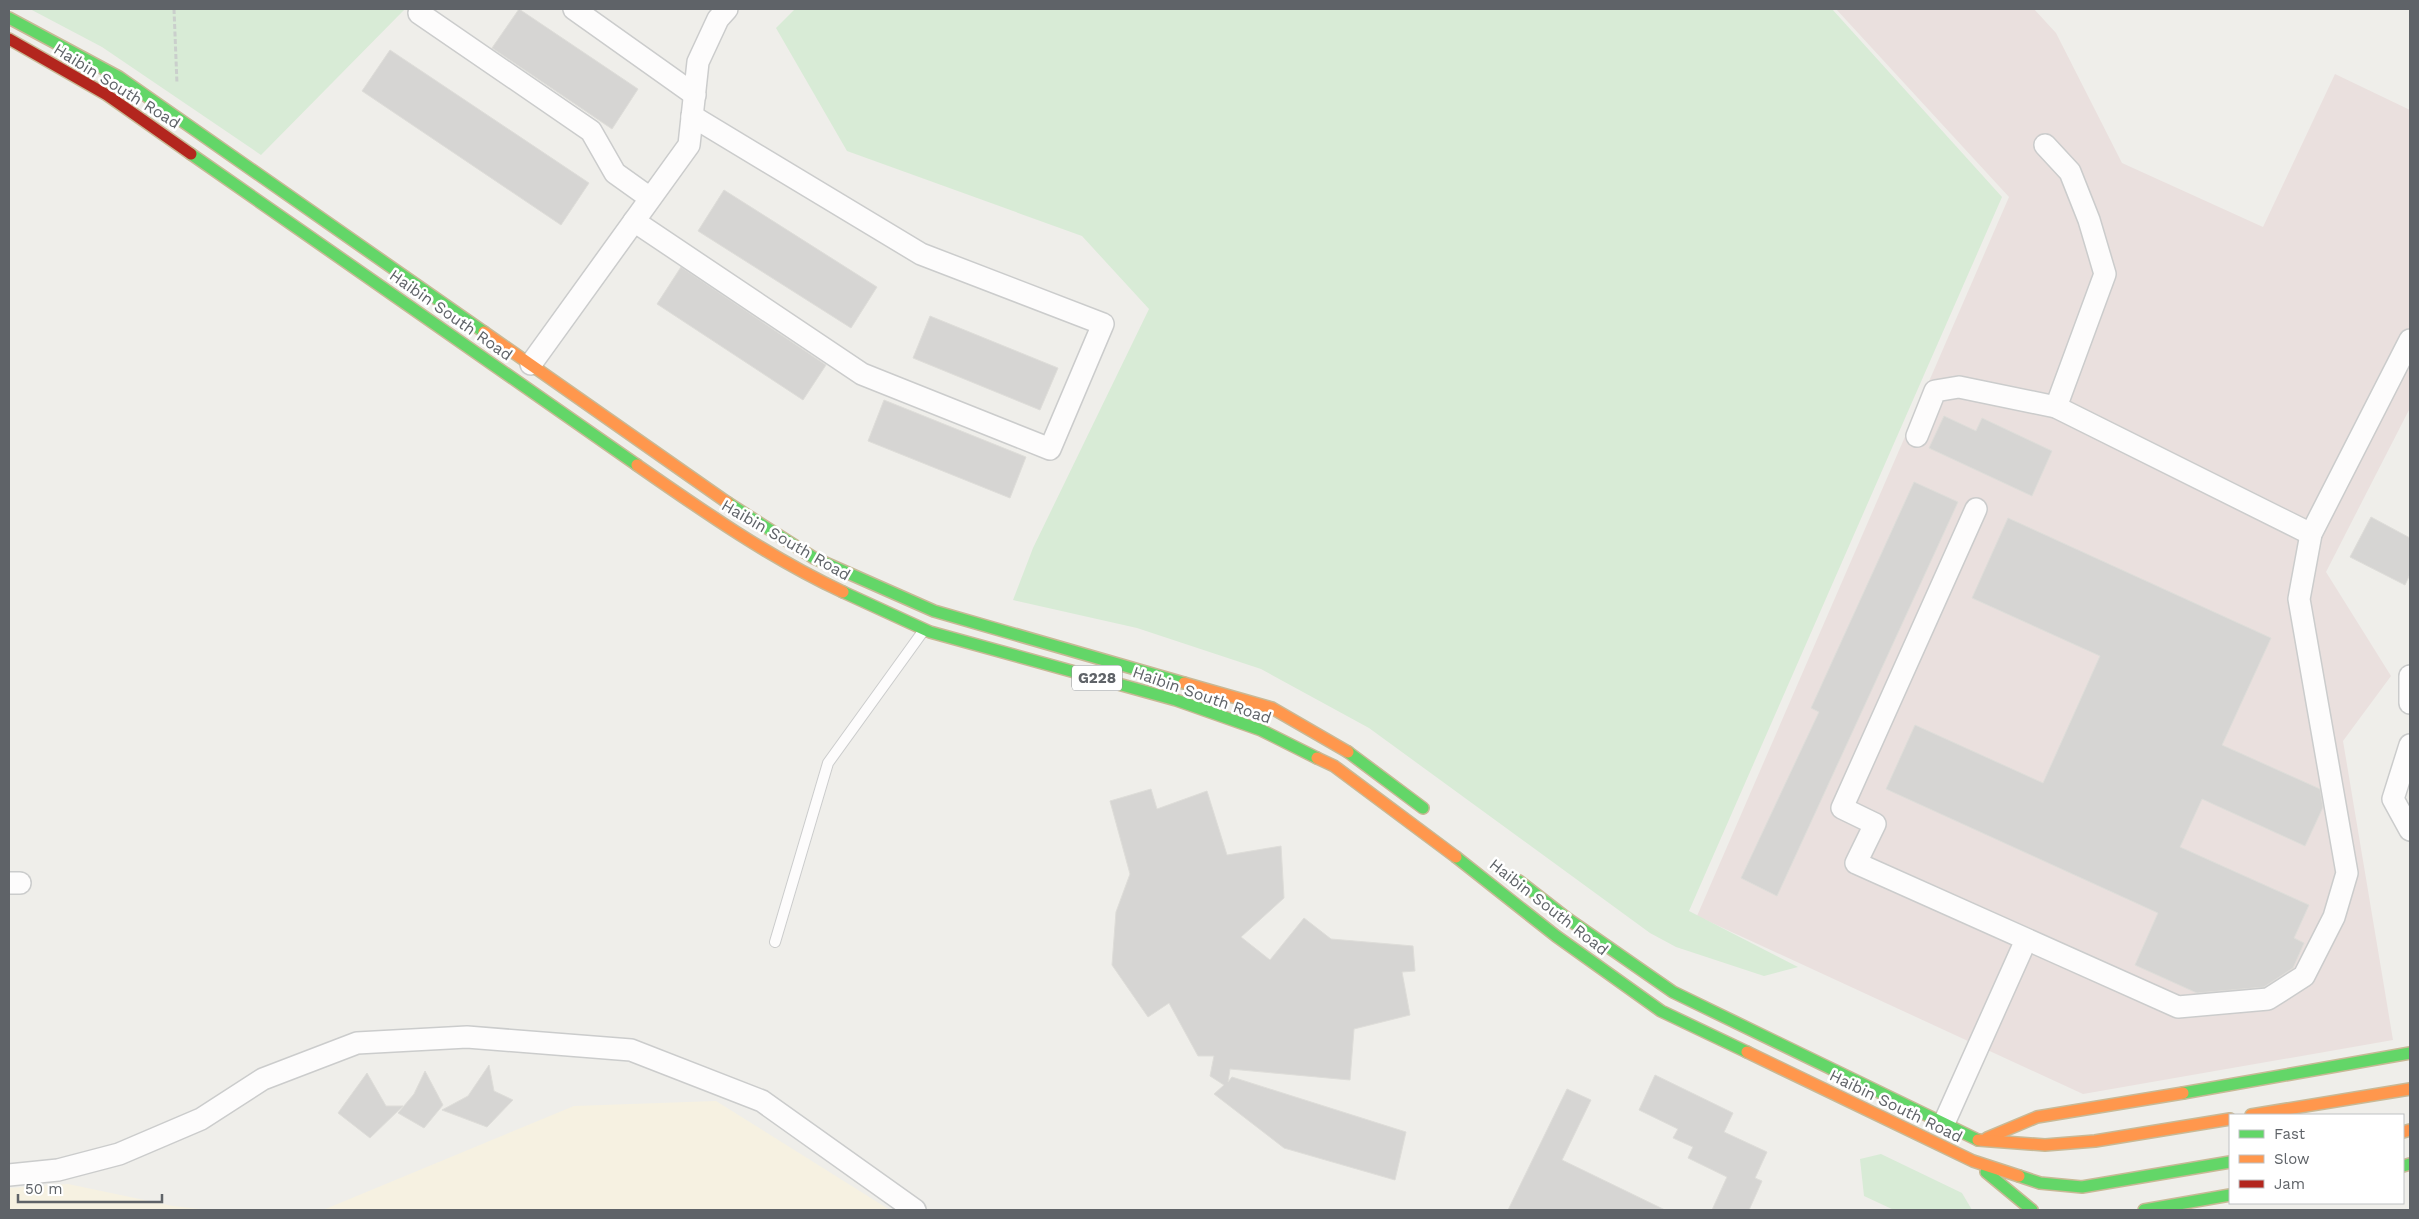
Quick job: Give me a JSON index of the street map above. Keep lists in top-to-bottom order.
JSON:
{
  "streets": {
    "highway": ["Haibin South Road", "G228"]
  },
  "legend": ["Fast", "Slow", "Jam"],
  "scale_bar": "50 m"
}
